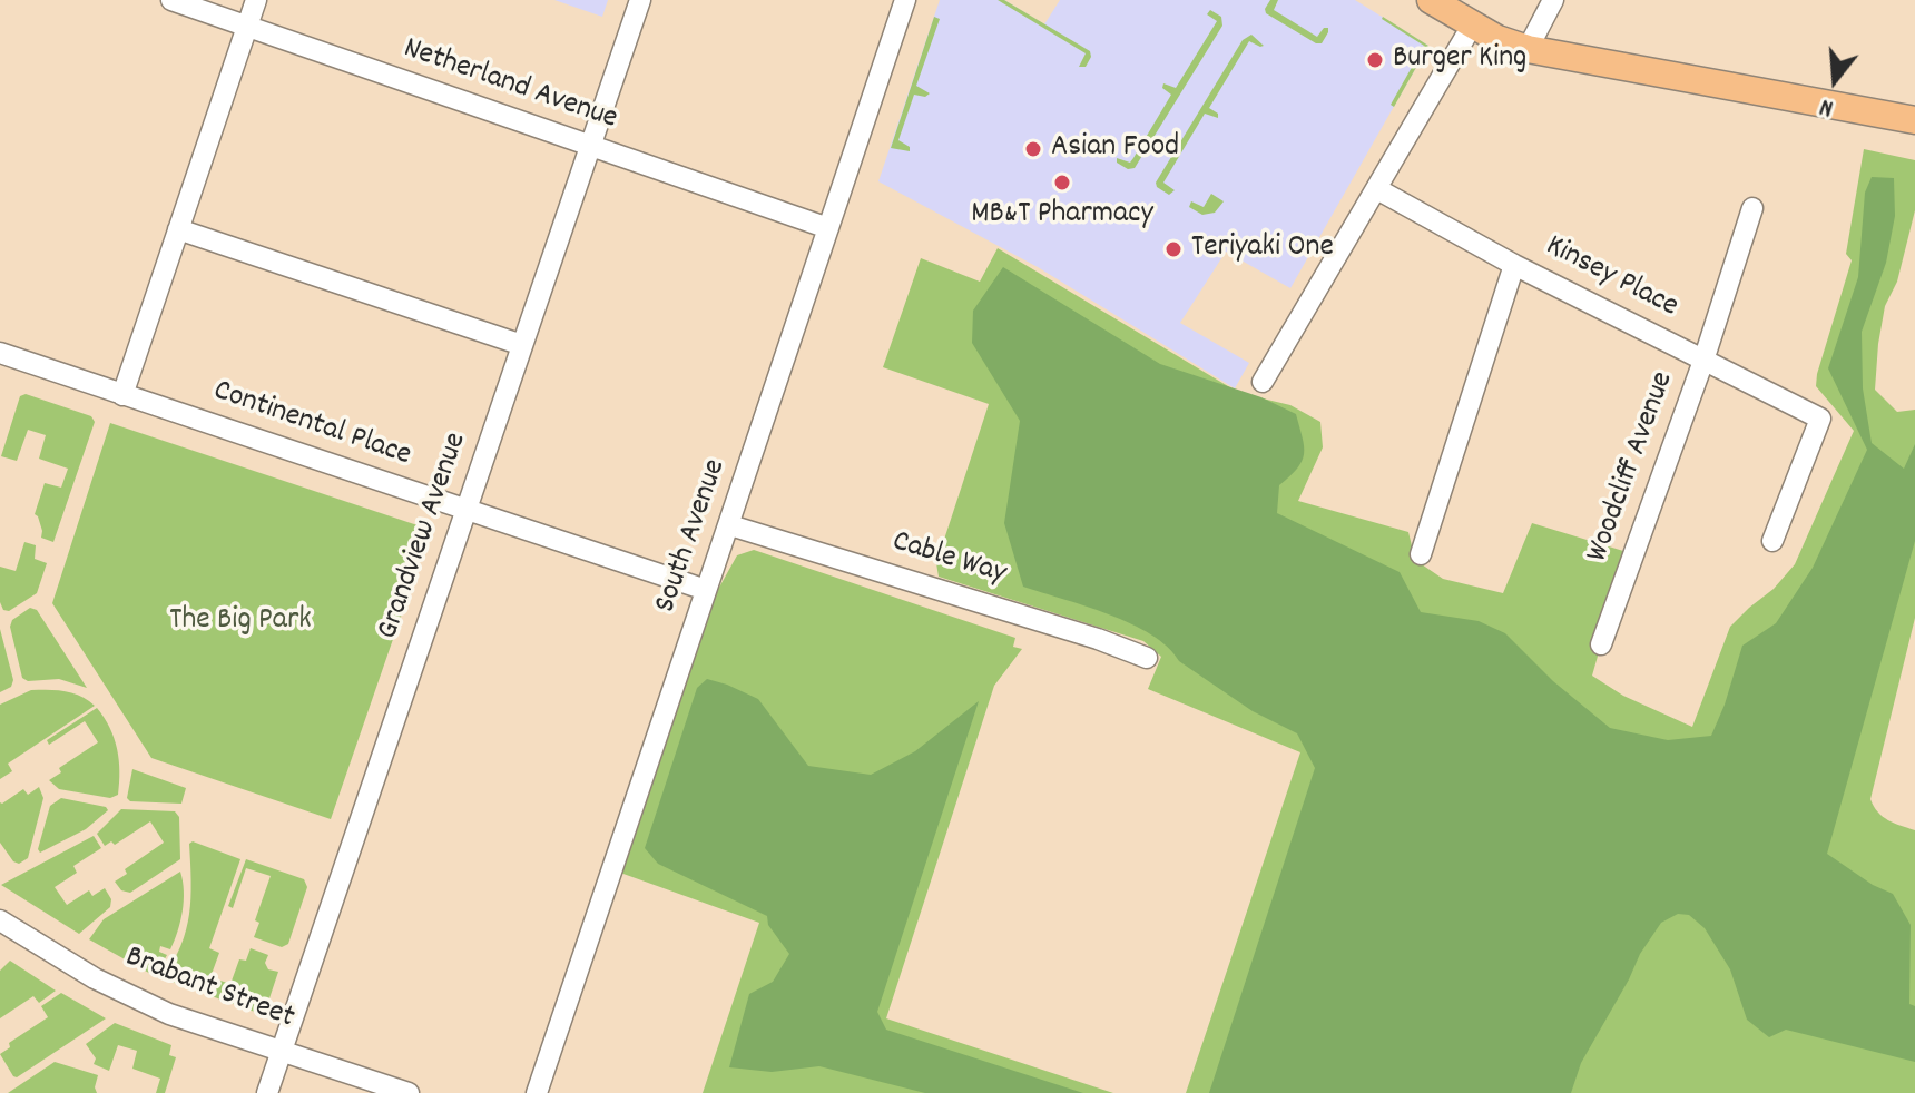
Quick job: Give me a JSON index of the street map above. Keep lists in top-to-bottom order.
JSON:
{
  "streets": {
    "street": [
      "Netherland Avenue",
      "Kinsey Place",
      "Continental Place",
      "Woodcliff Avenue",
      "Grandview Avenue",
      "South Avenue",
      "Cable Way",
      "Brabant Street"
    ]
  },
  "crossings": [
    ["Netherland Avenue", "Grandview Avenue"],
    ["Netherland Avenue", "South Avenue"],
    ["Kinsey Place", "Woodcliff Avenue"],
    ["Continental Place", "Grandview Avenue"],
    ["Continental Place", "South Avenue"],
    ["Grandview Avenue", "Brabant Street"],
    ["South Avenue", "Cable Way"]
  ],
  "parks": ["The Big Park"],
  "places": [
    "Burger King",
    "Asian Food",
    "MB&T Pharmacy",
    "Teriyaki One"
  ],
  "north": "bottom"
}
